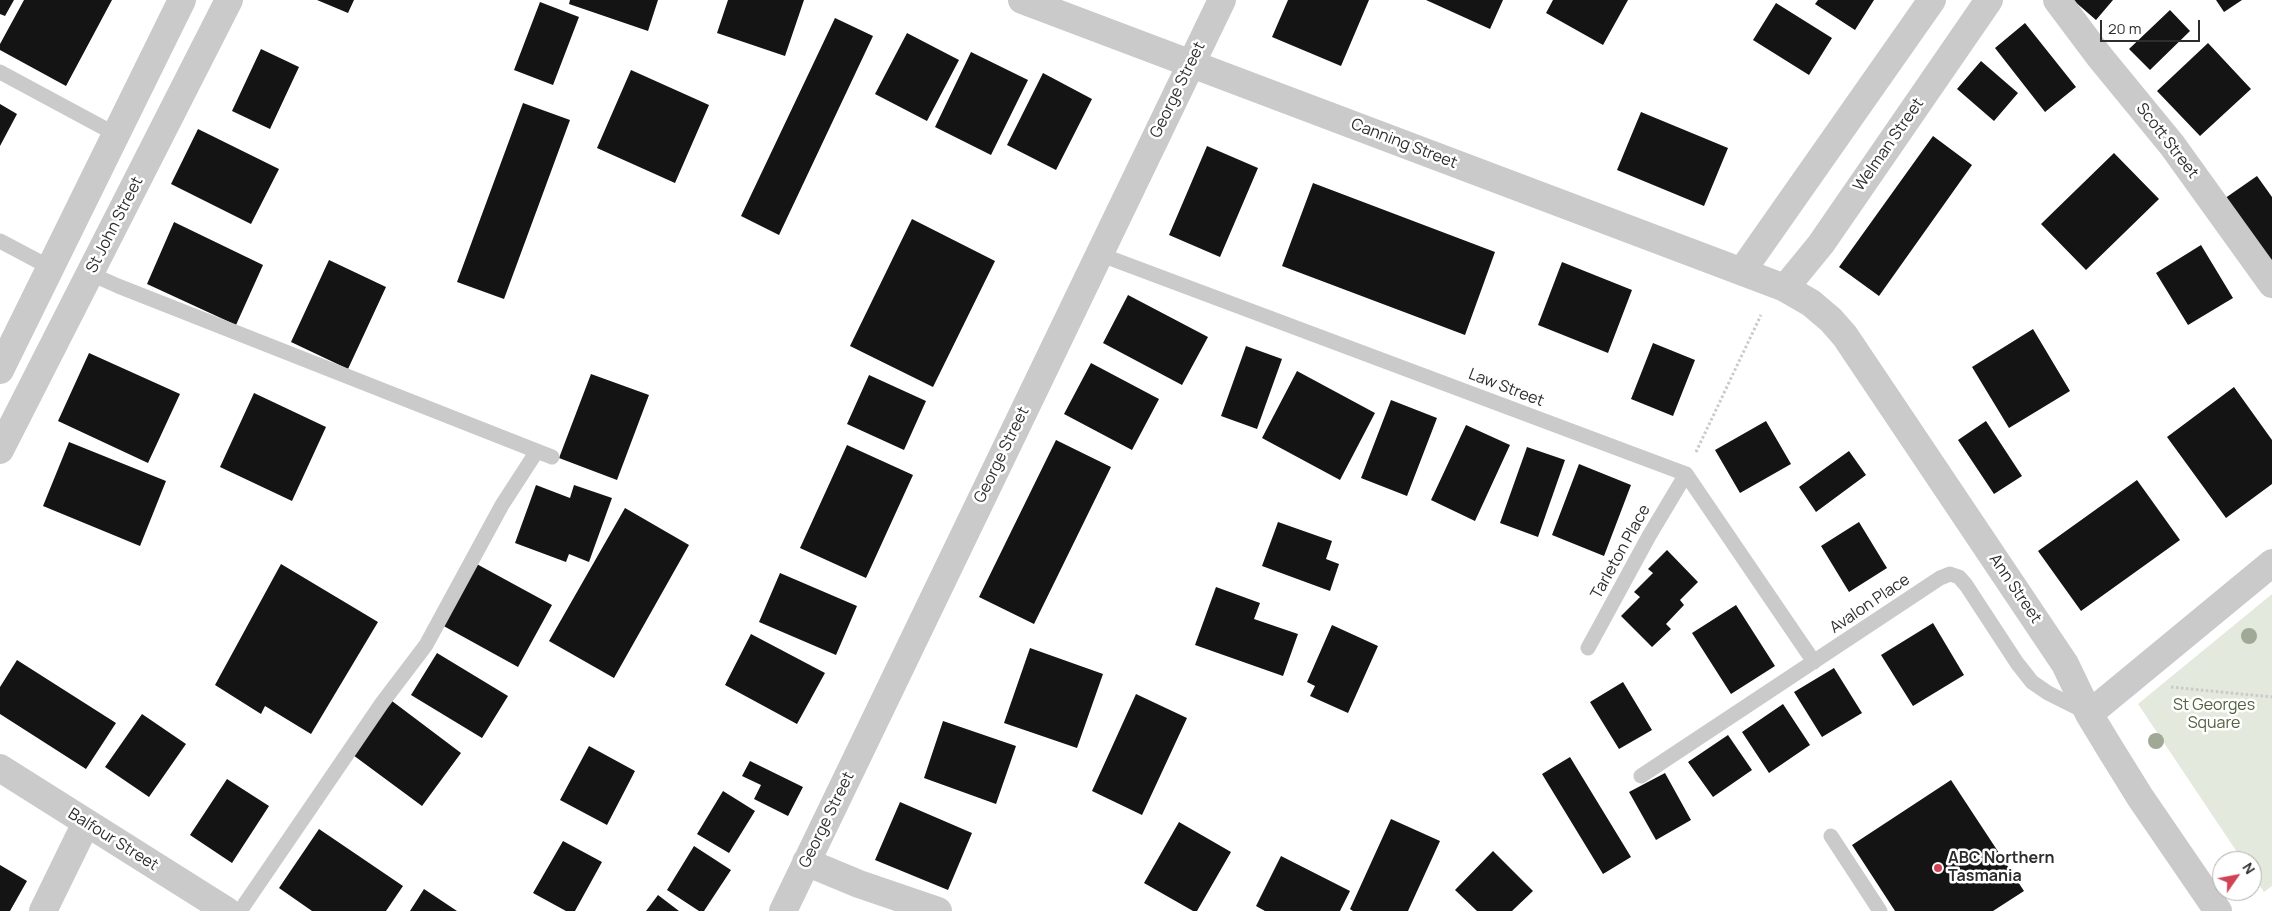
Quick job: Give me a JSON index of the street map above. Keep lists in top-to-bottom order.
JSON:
{
  "streets": {
    "street": [
      "George Street",
      "Scott Street",
      "Canning Street",
      "Welman Street",
      "St John Street",
      "Ann Street",
      "Balfour Street"
    ],
    "lane": ["Law Street", "Tarleton Place", "Avalon Place"]
  },
  "crossings": [
    ["George Street", "Canning Street"],
    ["George Street", "Law Street"],
    ["Canning Street", "Welman Street"],
    ["Canning Street", "Ann Street"],
    ["Welman Street", "Ann Street"],
    ["Law Street", "Tarleton Place"],
    ["Ann Street", "Avalon Place"]
  ],
  "parks": ["St Georges Square"],
  "places": ["ABC Northern Tasmania"],
  "scale_bar": "20 m",
  "north": "top right"
}
